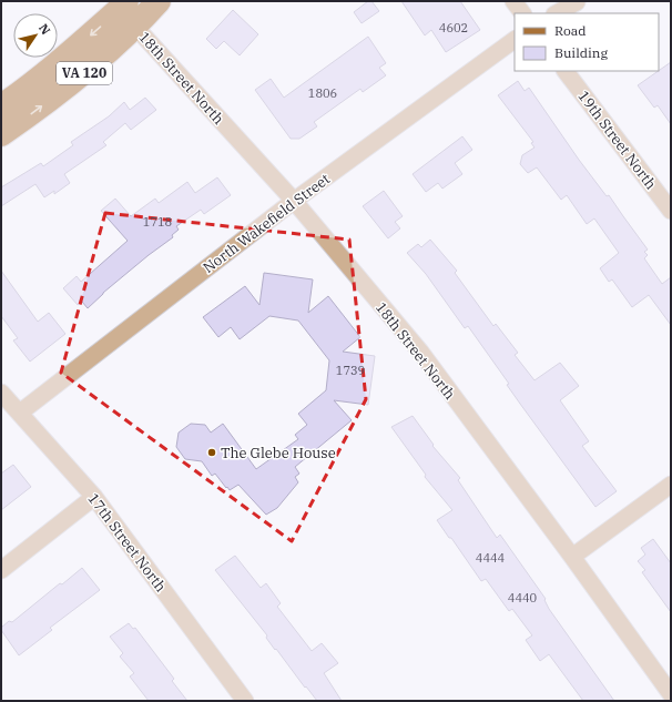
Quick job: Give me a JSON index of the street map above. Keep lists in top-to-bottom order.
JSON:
{
  "streets": {
    "main road": ["VA 120"],
    "street": [
      "18th Street North",
      "19th Street North",
      "North Wakefield Street",
      "17th Street North"
    ]
  },
  "crossings": [
    ["VA 120", "18th Street North"],
    ["18th Street North", "North Wakefield Street"],
    ["North Wakefield Street", "17th Street North"]
  ],
  "places": ["The Glebe House"],
  "house_numbers": [
    "4602",
    "1806",
    "1718",
    "1739",
    "4444",
    "4440"
  ],
  "legend": ["Road", "Building"],
  "north": "top right"
}
